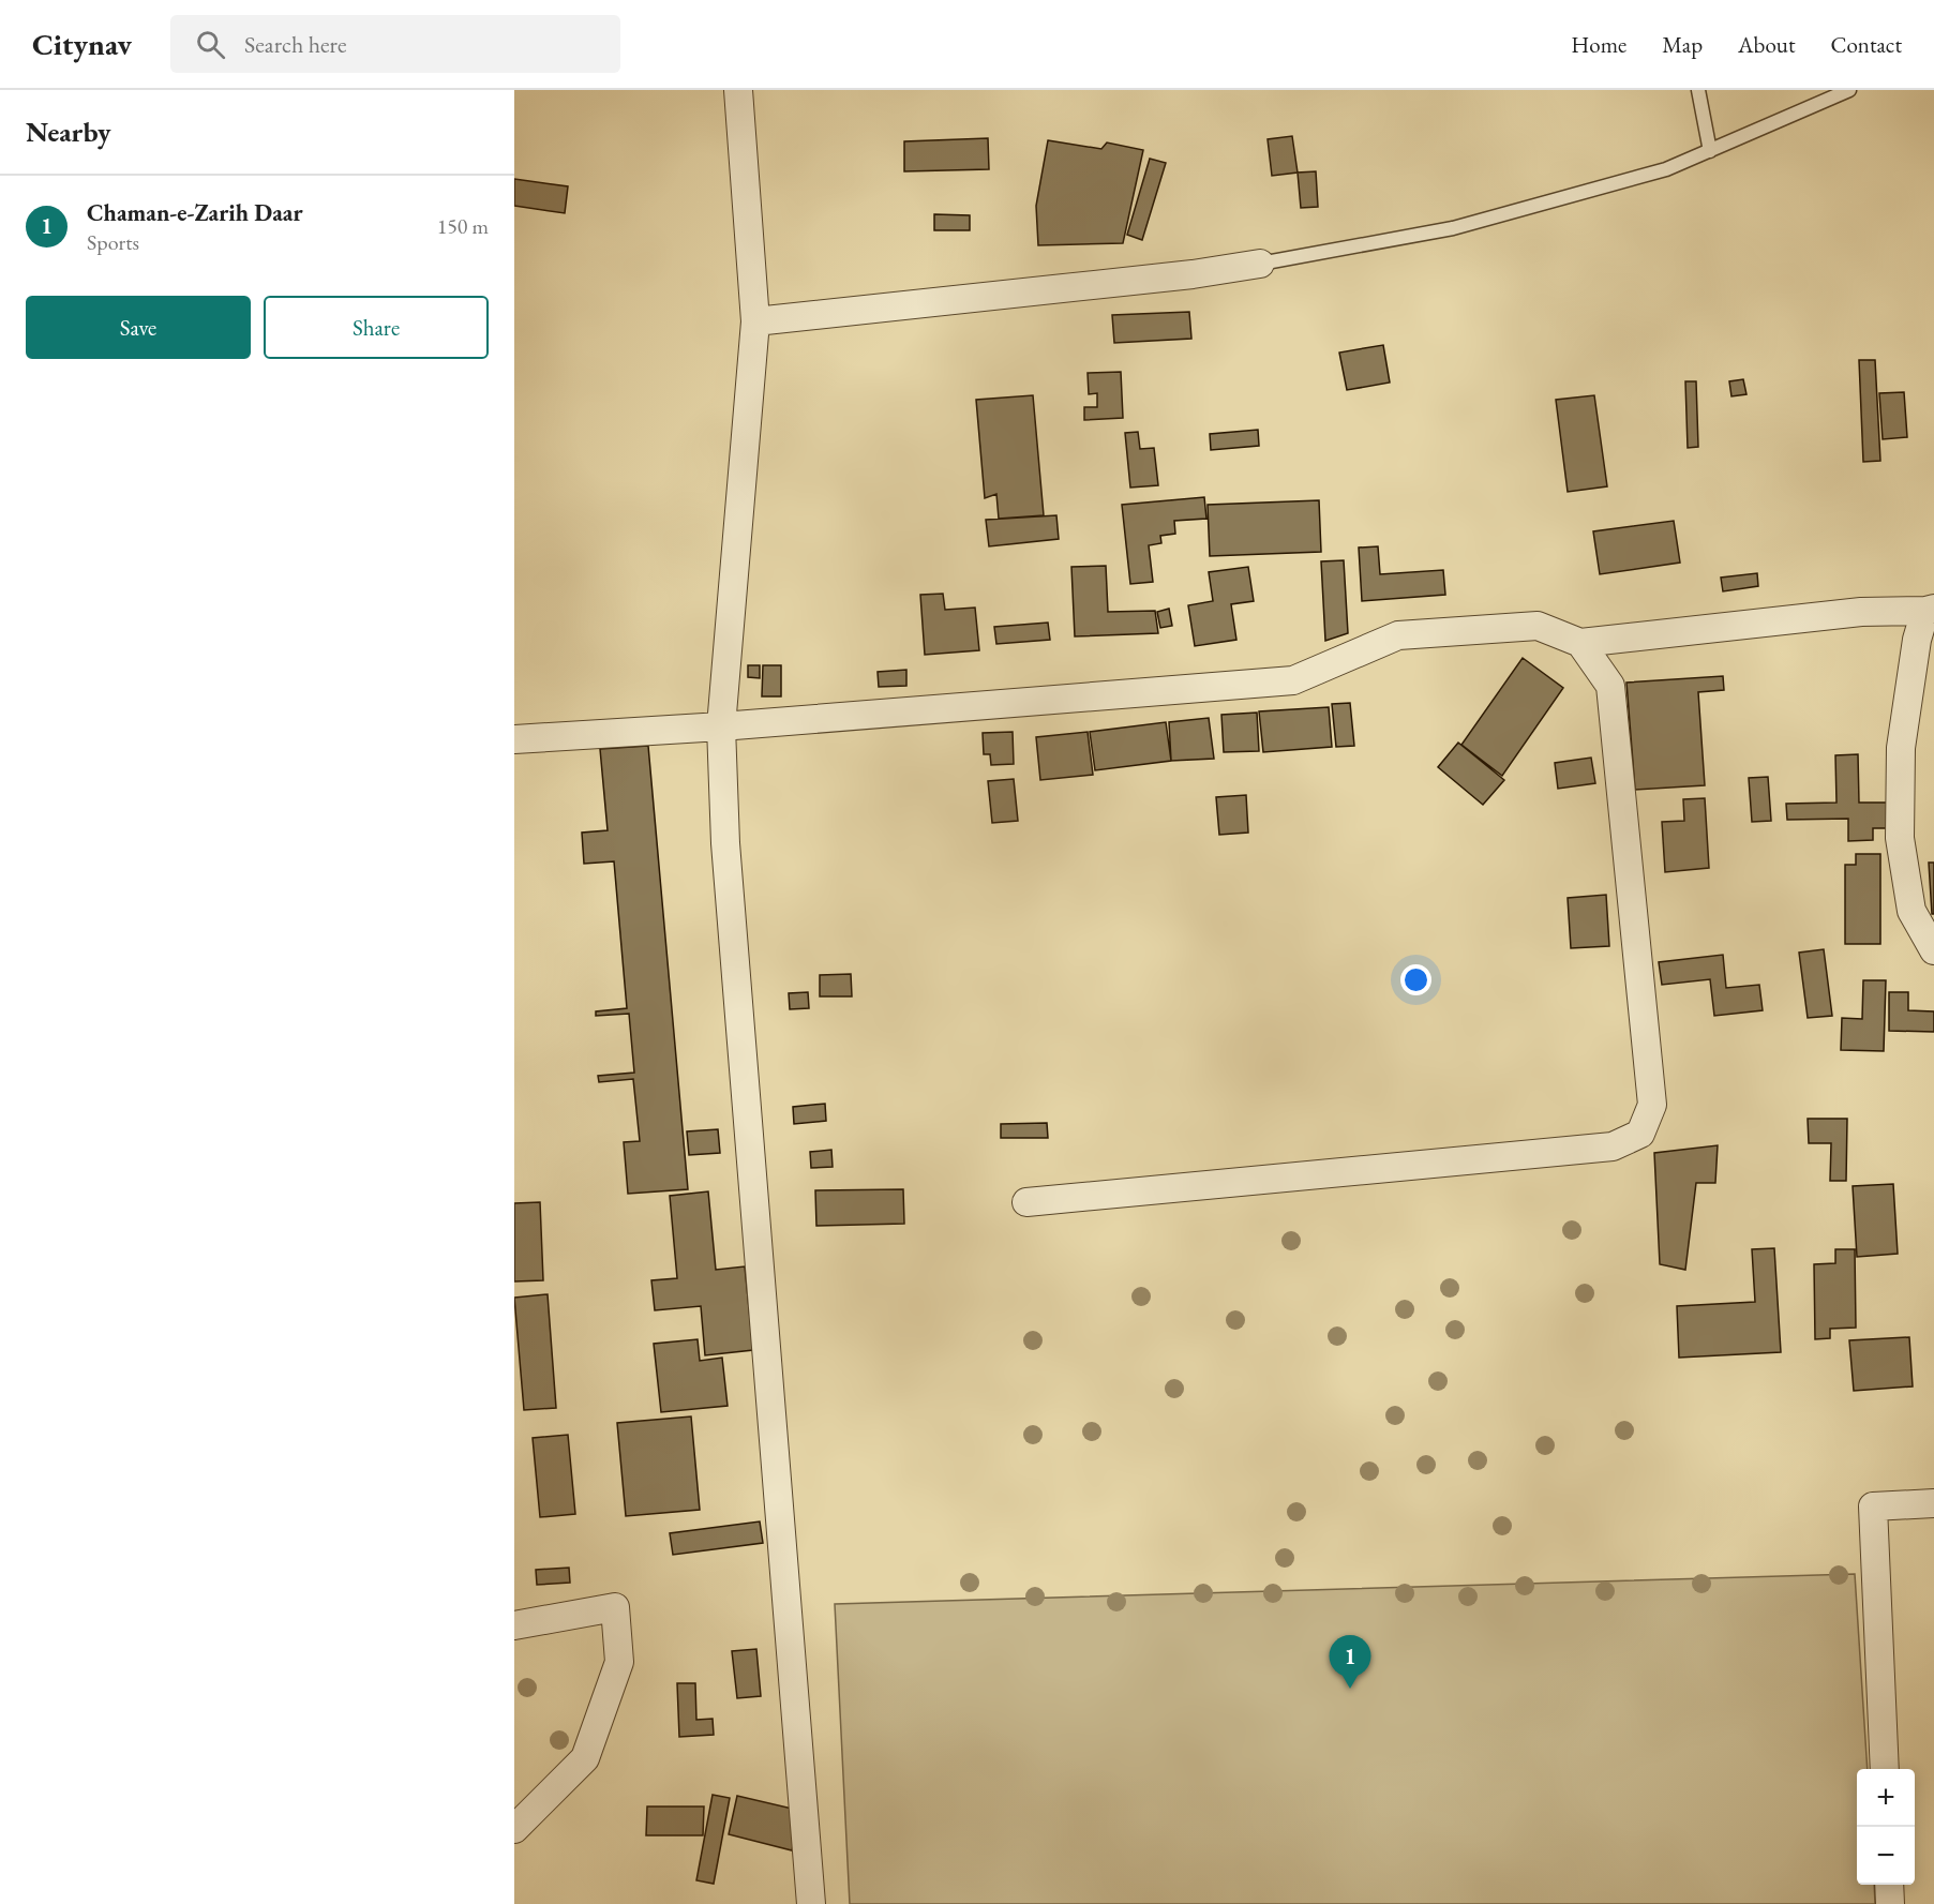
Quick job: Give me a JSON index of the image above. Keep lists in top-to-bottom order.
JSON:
{
  "page": {
    "header": "Citynav",
    "search": "Search here",
    "nav": [
      "Home",
      "Map",
      "About",
      "Contact"
    ],
    "heading": "Nearby",
    "list": [
      {
        "mark": "1",
        "name": "Chaman-e-Zarih Daar",
        "note": "Sports",
        "value": "150 m"
      }
    ],
    "buttons": ["Save", "Share"],
    "pins": "1",
    "map_buttons": ["+", "−"]
  }
}
